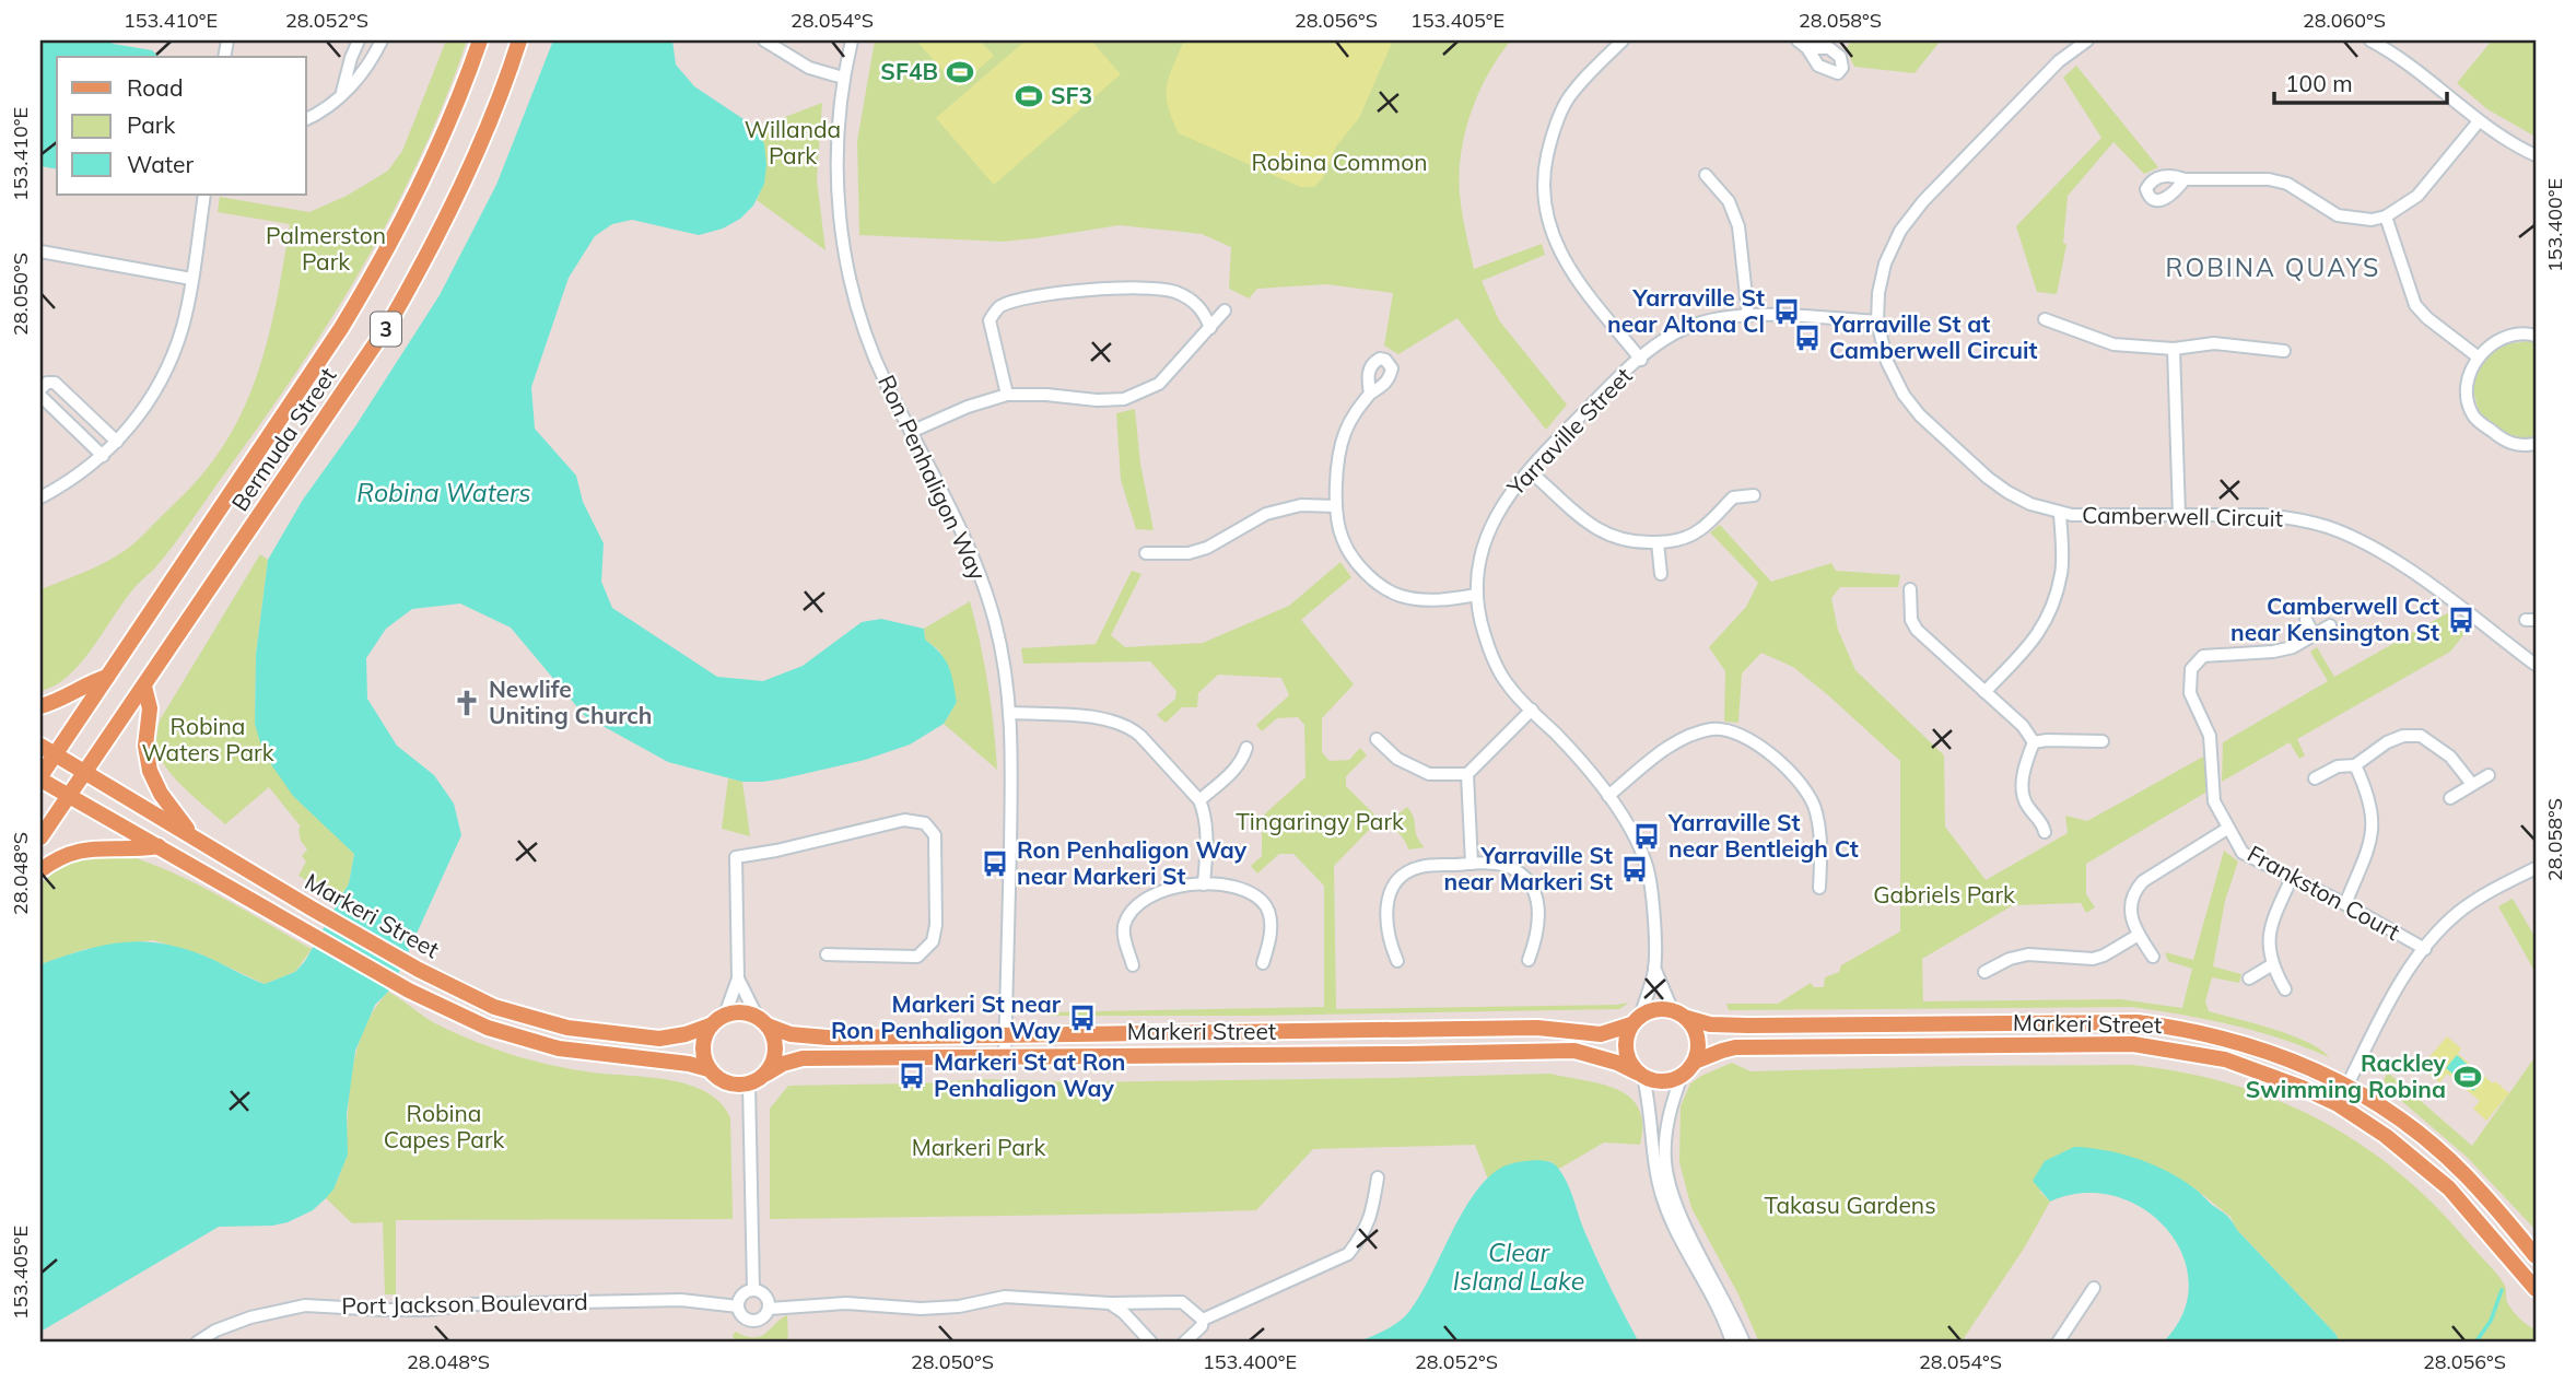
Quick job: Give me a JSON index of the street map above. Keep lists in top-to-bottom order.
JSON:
{
  "streets": {
    "main road": ["3", "Bermuda Street", "Markeri Street"],
    "street": [
      "Yarraville Street",
      "Ron Penhaligon Way",
      "Camberwell Circuit",
      "Frankston Court",
      "Port Jackson Boulevard"
    ]
  },
  "crossings": [
    ["Yarraville Street", "Camberwell Circuit"],
    ["Yarraville Street", "Markeri Street"],
    ["Bermuda Street", "Markeri Street"],
    ["Ron Penhaligon Way", "Markeri Street"]
  ],
  "districts": ["ROBINA QUAYS"],
  "water": ["Robina Waters", "Clear Island Lake"],
  "parks": [
    "Willanda Park",
    "Robina Common",
    "Palmerston Park",
    "Robina Waters Park",
    "Tingaringy Park",
    "Gabriels Park",
    "Robina Capes Park",
    "Markeri Park",
    "Takasu Gardens"
  ],
  "places": {
    "sports": ["SF4B", "SF3", "Rackley Swimming Robina"],
    "bus stop": [
      "Yarraville St near Altona Cl",
      "Yarraville St at Camberwell Circuit",
      "Camberwell Cct near Kensington St",
      "Yarraville St near Bentleigh Ct",
      "Ron Penhaligon Way near Markeri St",
      "Yarraville St near Markeri St",
      "Markeri St near Ron Penhaligon Way",
      "Markeri St at Ron Penhaligon Way"
    ],
    "church": ["Newlife Uniting Church"]
  },
  "legend": ["Road", "Park", "Water"],
  "scale_bar": "100 m",
  "coordinates": [
    "153.410°E",
    "28.052°S",
    "28.054°S",
    "28.056°S",
    "153.405°E",
    "28.058°S",
    "28.060°S",
    "153.400°E",
    "28.050°S",
    "28.048°S"
  ]
}
